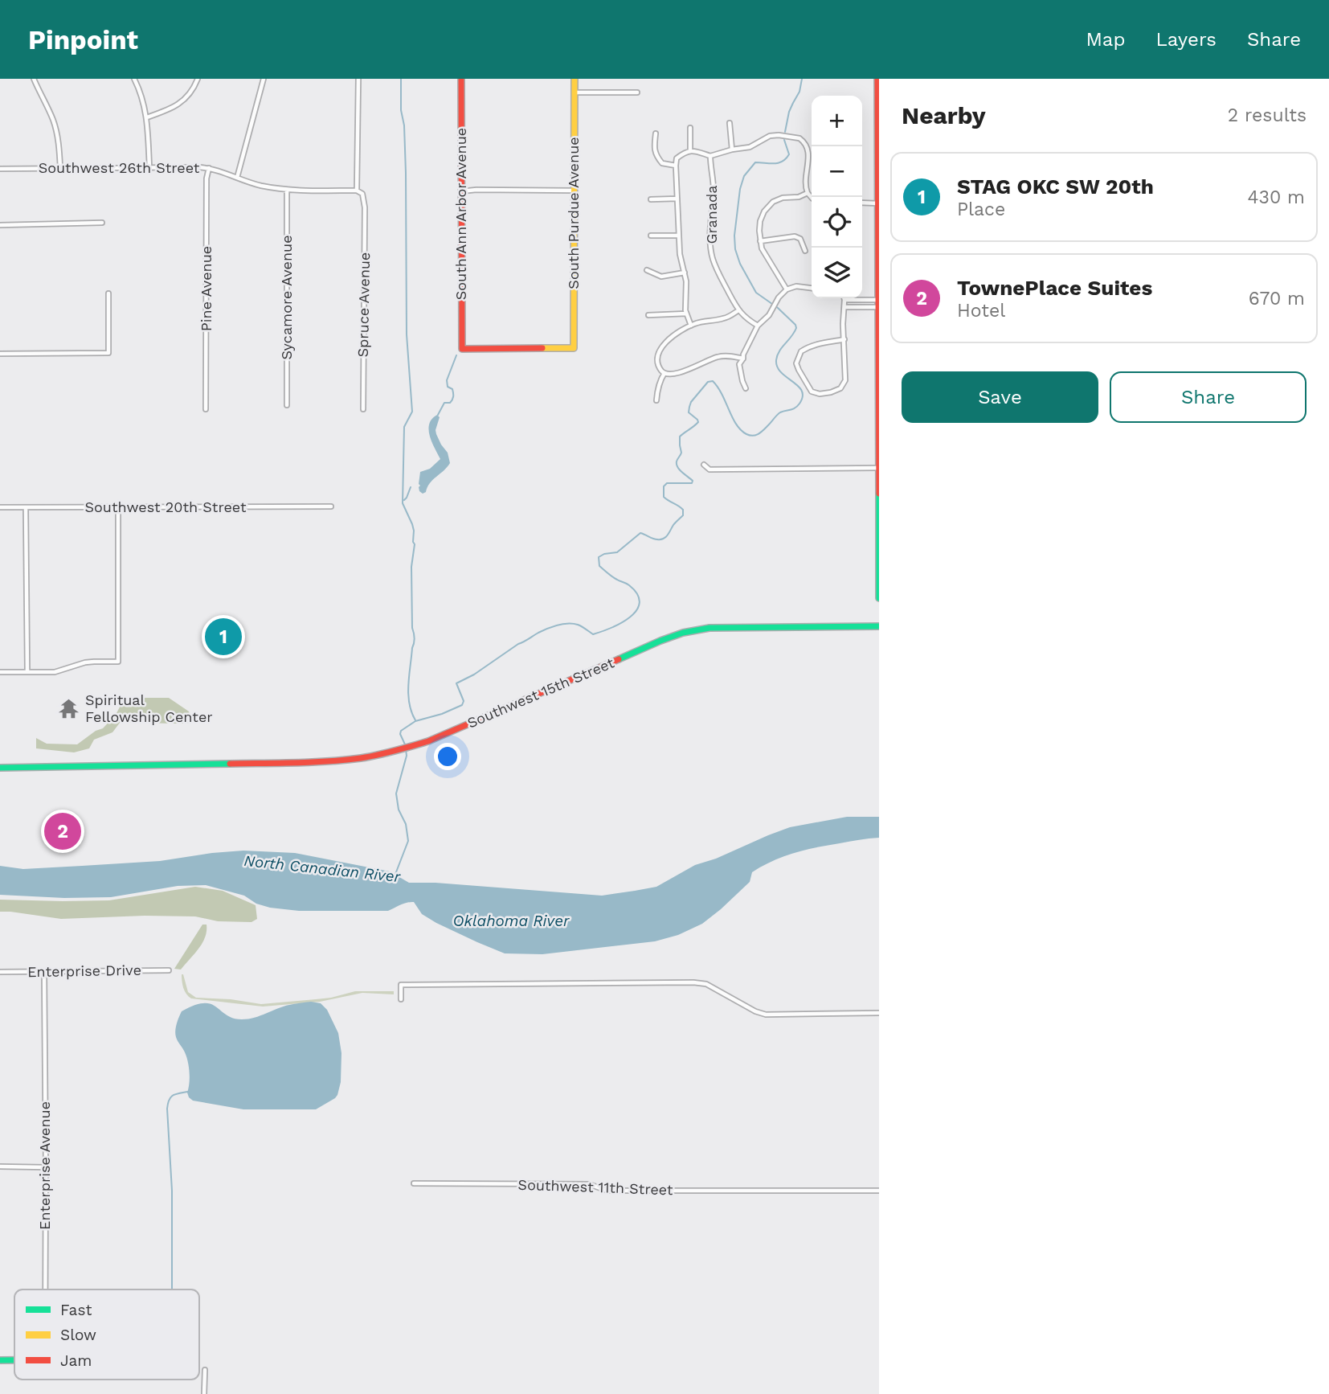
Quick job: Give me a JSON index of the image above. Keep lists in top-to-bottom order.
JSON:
{
  "streets": {
    "main road": ["South Purdue Avenue", "South Ann Arbor Avenue", "Southwest 15th Street"],
    "street": [
      "Southwest 26th Street",
      "Granada",
      "Pine Avenue",
      "Sycamore Avenue",
      "Spruce Avenue",
      "Southwest 20th Street",
      "Enterprise Drive",
      "Enterprise Avenue",
      "Southwest 11th Street"
    ]
  },
  "crossings": [
    ["Southwest 26th Street", "Pine Avenue"],
    ["Southwest 26th Street", "Sycamore Avenue"],
    ["Southwest 26th Street", "Spruce Avenue"],
    ["South Purdue Avenue", "South Ann Arbor Avenue"],
    ["Enterprise Drive", "Enterprise Avenue"]
  ],
  "water": ["North Canadian River", "Oklahoma River"],
  "places": {
    "temple": ["Spiritual Fellowship Center"]
  },
  "legend": ["Fast", "Slow", "Jam"],
  "page": {
    "header": "Pinpoint",
    "nav": ["Map", "Layers", "Share"],
    "heading": ["Nearby", "2 results"],
    "map_buttons": ["+", "−"],
    "list": [
      {
        "mark": "1",
        "name": "STAG OKC SW 20th",
        "note": "Place",
        "value": "430 m"
      },
      {
        "mark": "2",
        "name": "TownePlace Suites",
        "note": "Hotel",
        "value": "670 m"
      }
    ],
    "buttons": ["Save", "Share"],
    "pins": ["1", "2"]
  }
}
